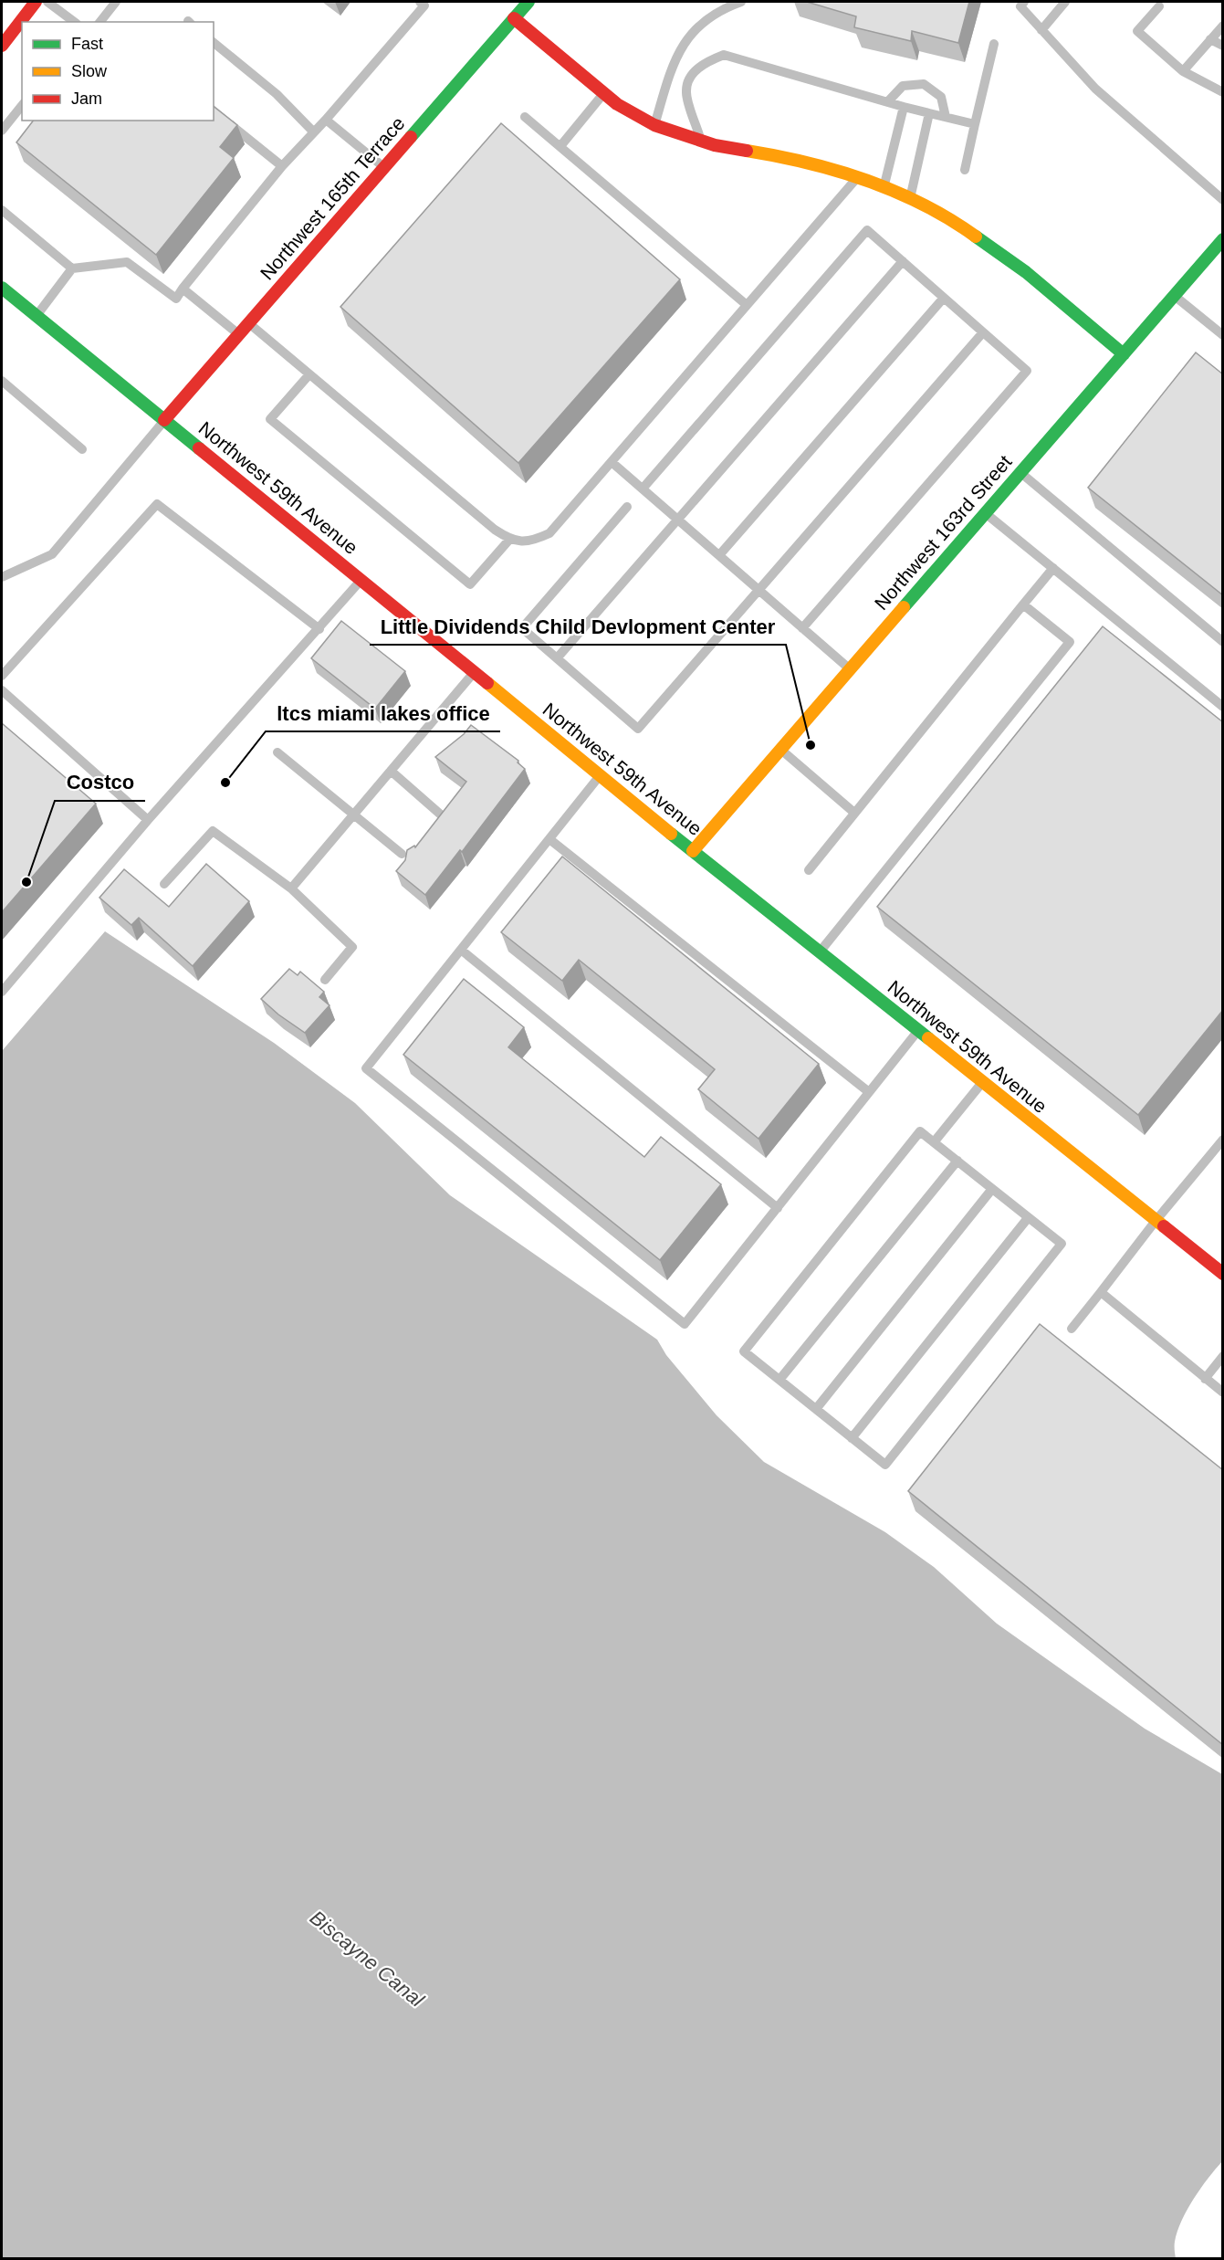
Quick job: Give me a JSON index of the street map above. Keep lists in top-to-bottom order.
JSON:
{
  "streets": {
    "street": ["Northwest 165th Terrace", "Northwest 59th Avenue", "Northwest 163rd Street"]
  },
  "crossings": [
    ["Northwest 165th Terrace", "Northwest 59th Avenue"],
    ["Northwest 59th Avenue", "Northwest 163rd Street"]
  ],
  "water": ["Biscayne Canal"],
  "places": ["Little Dividends Child Devlopment Center", "ltcs miami lakes office", "Costco"],
  "legend": ["Fast", "Slow", "Jam"]
}
